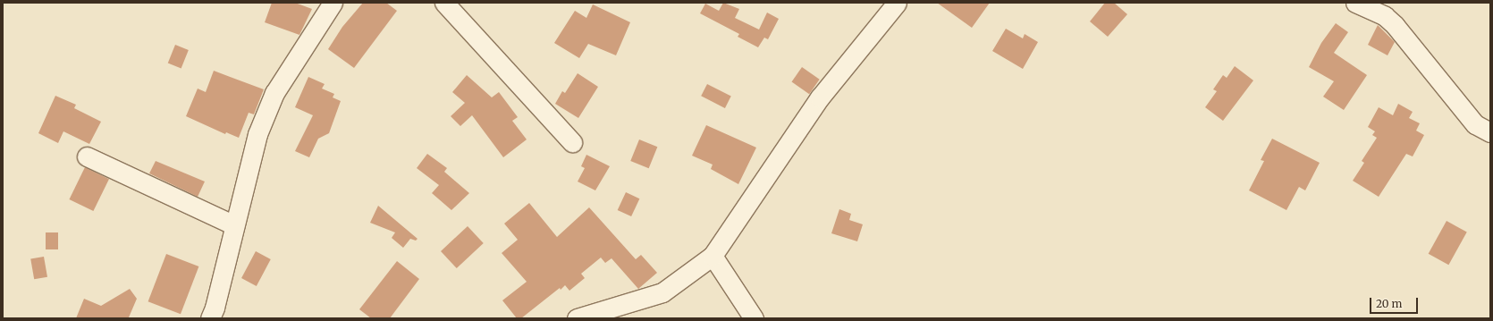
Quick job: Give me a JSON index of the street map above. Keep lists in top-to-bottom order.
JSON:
{
  "scale_bar": "20 m"
}
